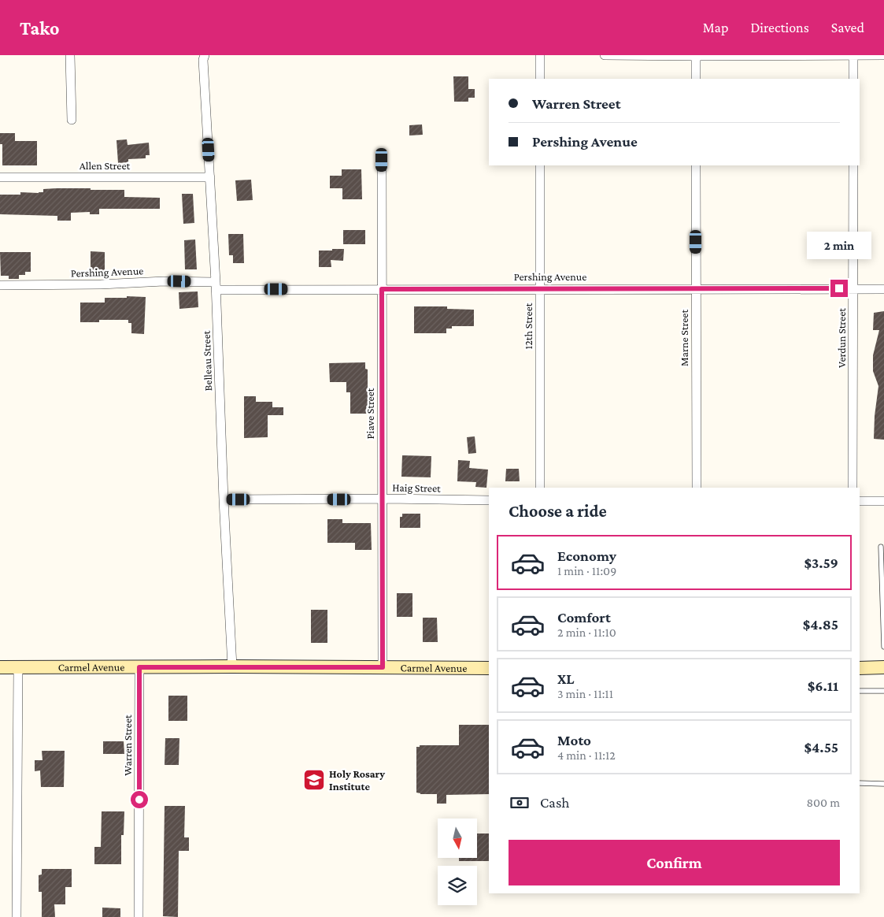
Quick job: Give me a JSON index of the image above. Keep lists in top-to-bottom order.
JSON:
{
  "streets": {
    "main road": ["Carmel Avenue"],
    "street": [
      "Allen Street",
      "Pershing Avenue",
      "12th Street",
      "Marne Street",
      "Verdun Street",
      "Belleau Street",
      "Piave Street",
      "Haig Street",
      "Warren Street"
    ]
  },
  "crossings": [
    ["Allen Street", "Belleau Street"],
    ["Pershing Avenue", "12th Street"],
    ["Pershing Avenue", "Marne Street"],
    ["Pershing Avenue", "Verdun Street"],
    ["Pershing Avenue", "Belleau Street"],
    ["Pershing Avenue", "Piave Street"],
    ["Belleau Street", "Haig Street"],
    ["Belleau Street", "Carmel Avenue"],
    ["Piave Street", "Haig Street"],
    ["Piave Street", "Carmel Avenue"],
    ["Carmel Avenue", "Warren Street"]
  ],
  "places": {
    "school or university": ["Holy Rosary Institute"]
  },
  "north": "bottom",
  "page": {
    "header": "Tako",
    "nav": ["Map", "Directions", "Saved"],
    "banner": ["Warren Street", "Pershing Avenue"],
    "bubble": "2 min",
    "heading": "Choose a ride",
    "list": [
      {
        "name": "Economy",
        "note": "1 min · 11:09",
        "value": "$3.59"
      },
      {
        "name": "Comfort",
        "note": "2 min · 11:10",
        "value": "$4.85"
      },
      {
        "name": "XL",
        "note": "3 min · 11:11",
        "value": "$6.11"
      },
      {
        "name": "Moto",
        "note": "4 min · 11:12",
        "value": "$4.55"
      }
    ],
    "pay": ["Cash", "800 m"],
    "buttons": "Confirm"
  }
}
